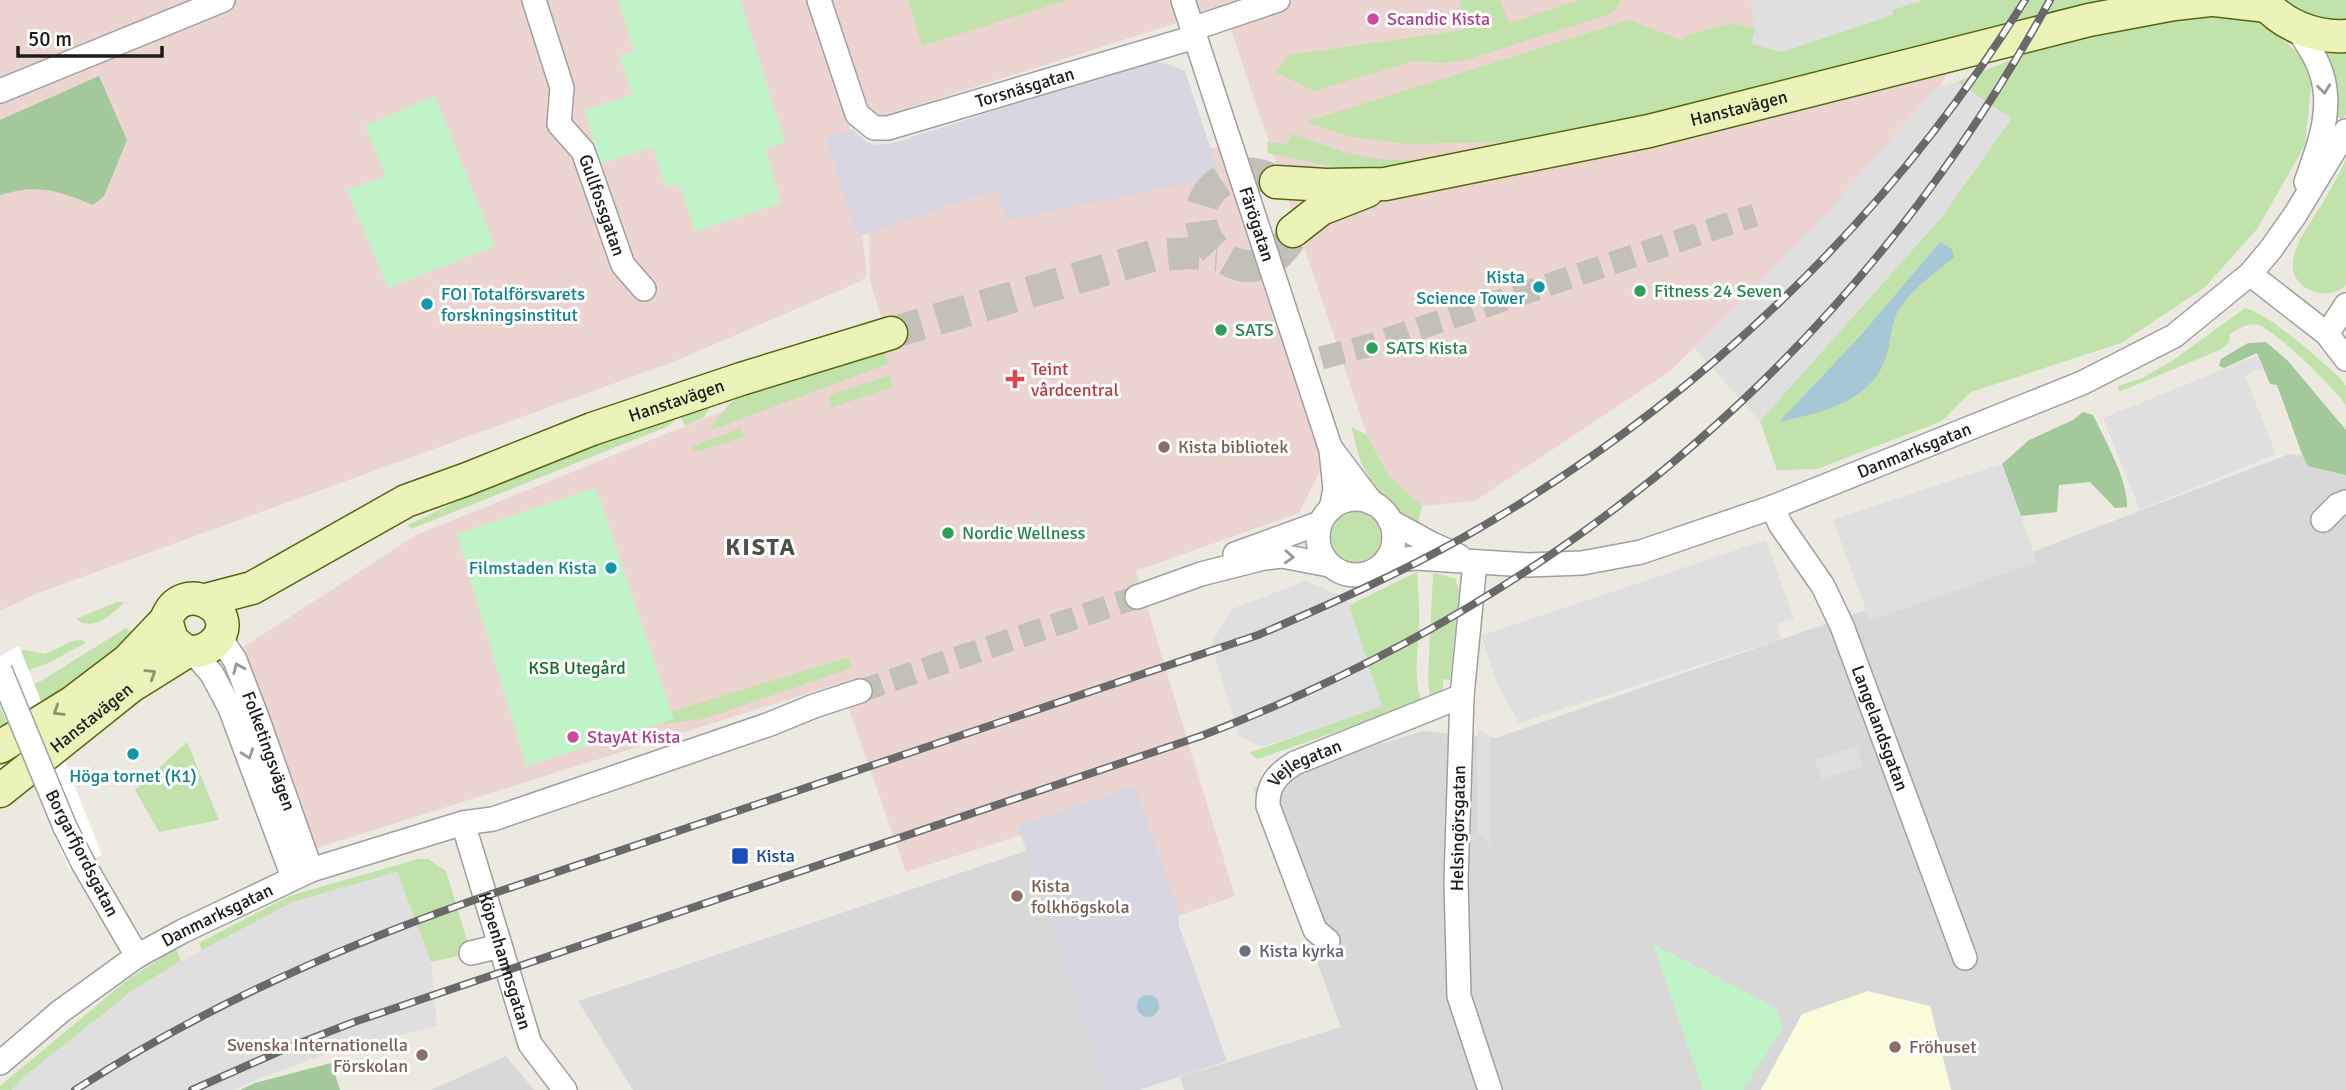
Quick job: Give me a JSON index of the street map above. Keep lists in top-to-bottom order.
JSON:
{
  "streets": {
    "main road": ["Hanstavägen"],
    "street": [
      "Torsnäsgatan",
      "Gullfossgatan",
      "Färögatan",
      "Danmarksgatan",
      "Langelandsgatan",
      "Folketingsvägen",
      "Vejlegatan",
      "Helsingörsgatan",
      "Borgarfjordsgatan",
      "Köpenhamnsgatan"
    ]
  },
  "crossings": [
    ["Torsnäsgatan", "Färögatan"],
    ["Hanstavägen", "Danmarksgatan"],
    ["Hanstavägen", "Folketingsvägen"],
    ["Färögatan", "Danmarksgatan"],
    ["Danmarksgatan", "Langelandsgatan"],
    ["Danmarksgatan", "Folketingsvägen"],
    ["Danmarksgatan", "Helsingörsgatan"],
    ["Danmarksgatan", "Borgarfjordsgatan"],
    ["Danmarksgatan", "Köpenhamnsgatan"],
    ["Vejlegatan", "Helsingörsgatan"]
  ],
  "districts": ["KISTA"],
  "parks": ["KSB Utegård"],
  "places": {
    "other": [
      "Scandic Kista",
      "Kista Science Tower",
      "Fitness 24 Seven",
      "FOI Totalförsvarets forskningsinstitut",
      "SATS",
      "SATS Kista",
      "Kista bibliotek",
      "Nordic Wellness",
      "Filmstaden Kista",
      "StayAt Kista",
      "Höga tornet (K1)",
      "Kista folkhögskola",
      "Kista kyrka",
      "Fröhuset",
      "Svenska Internationella Förskolan"
    ],
    "health": ["Teint vårdcentral"],
    "transit": ["Kista"]
  },
  "scale_bar": "50 m"
}
